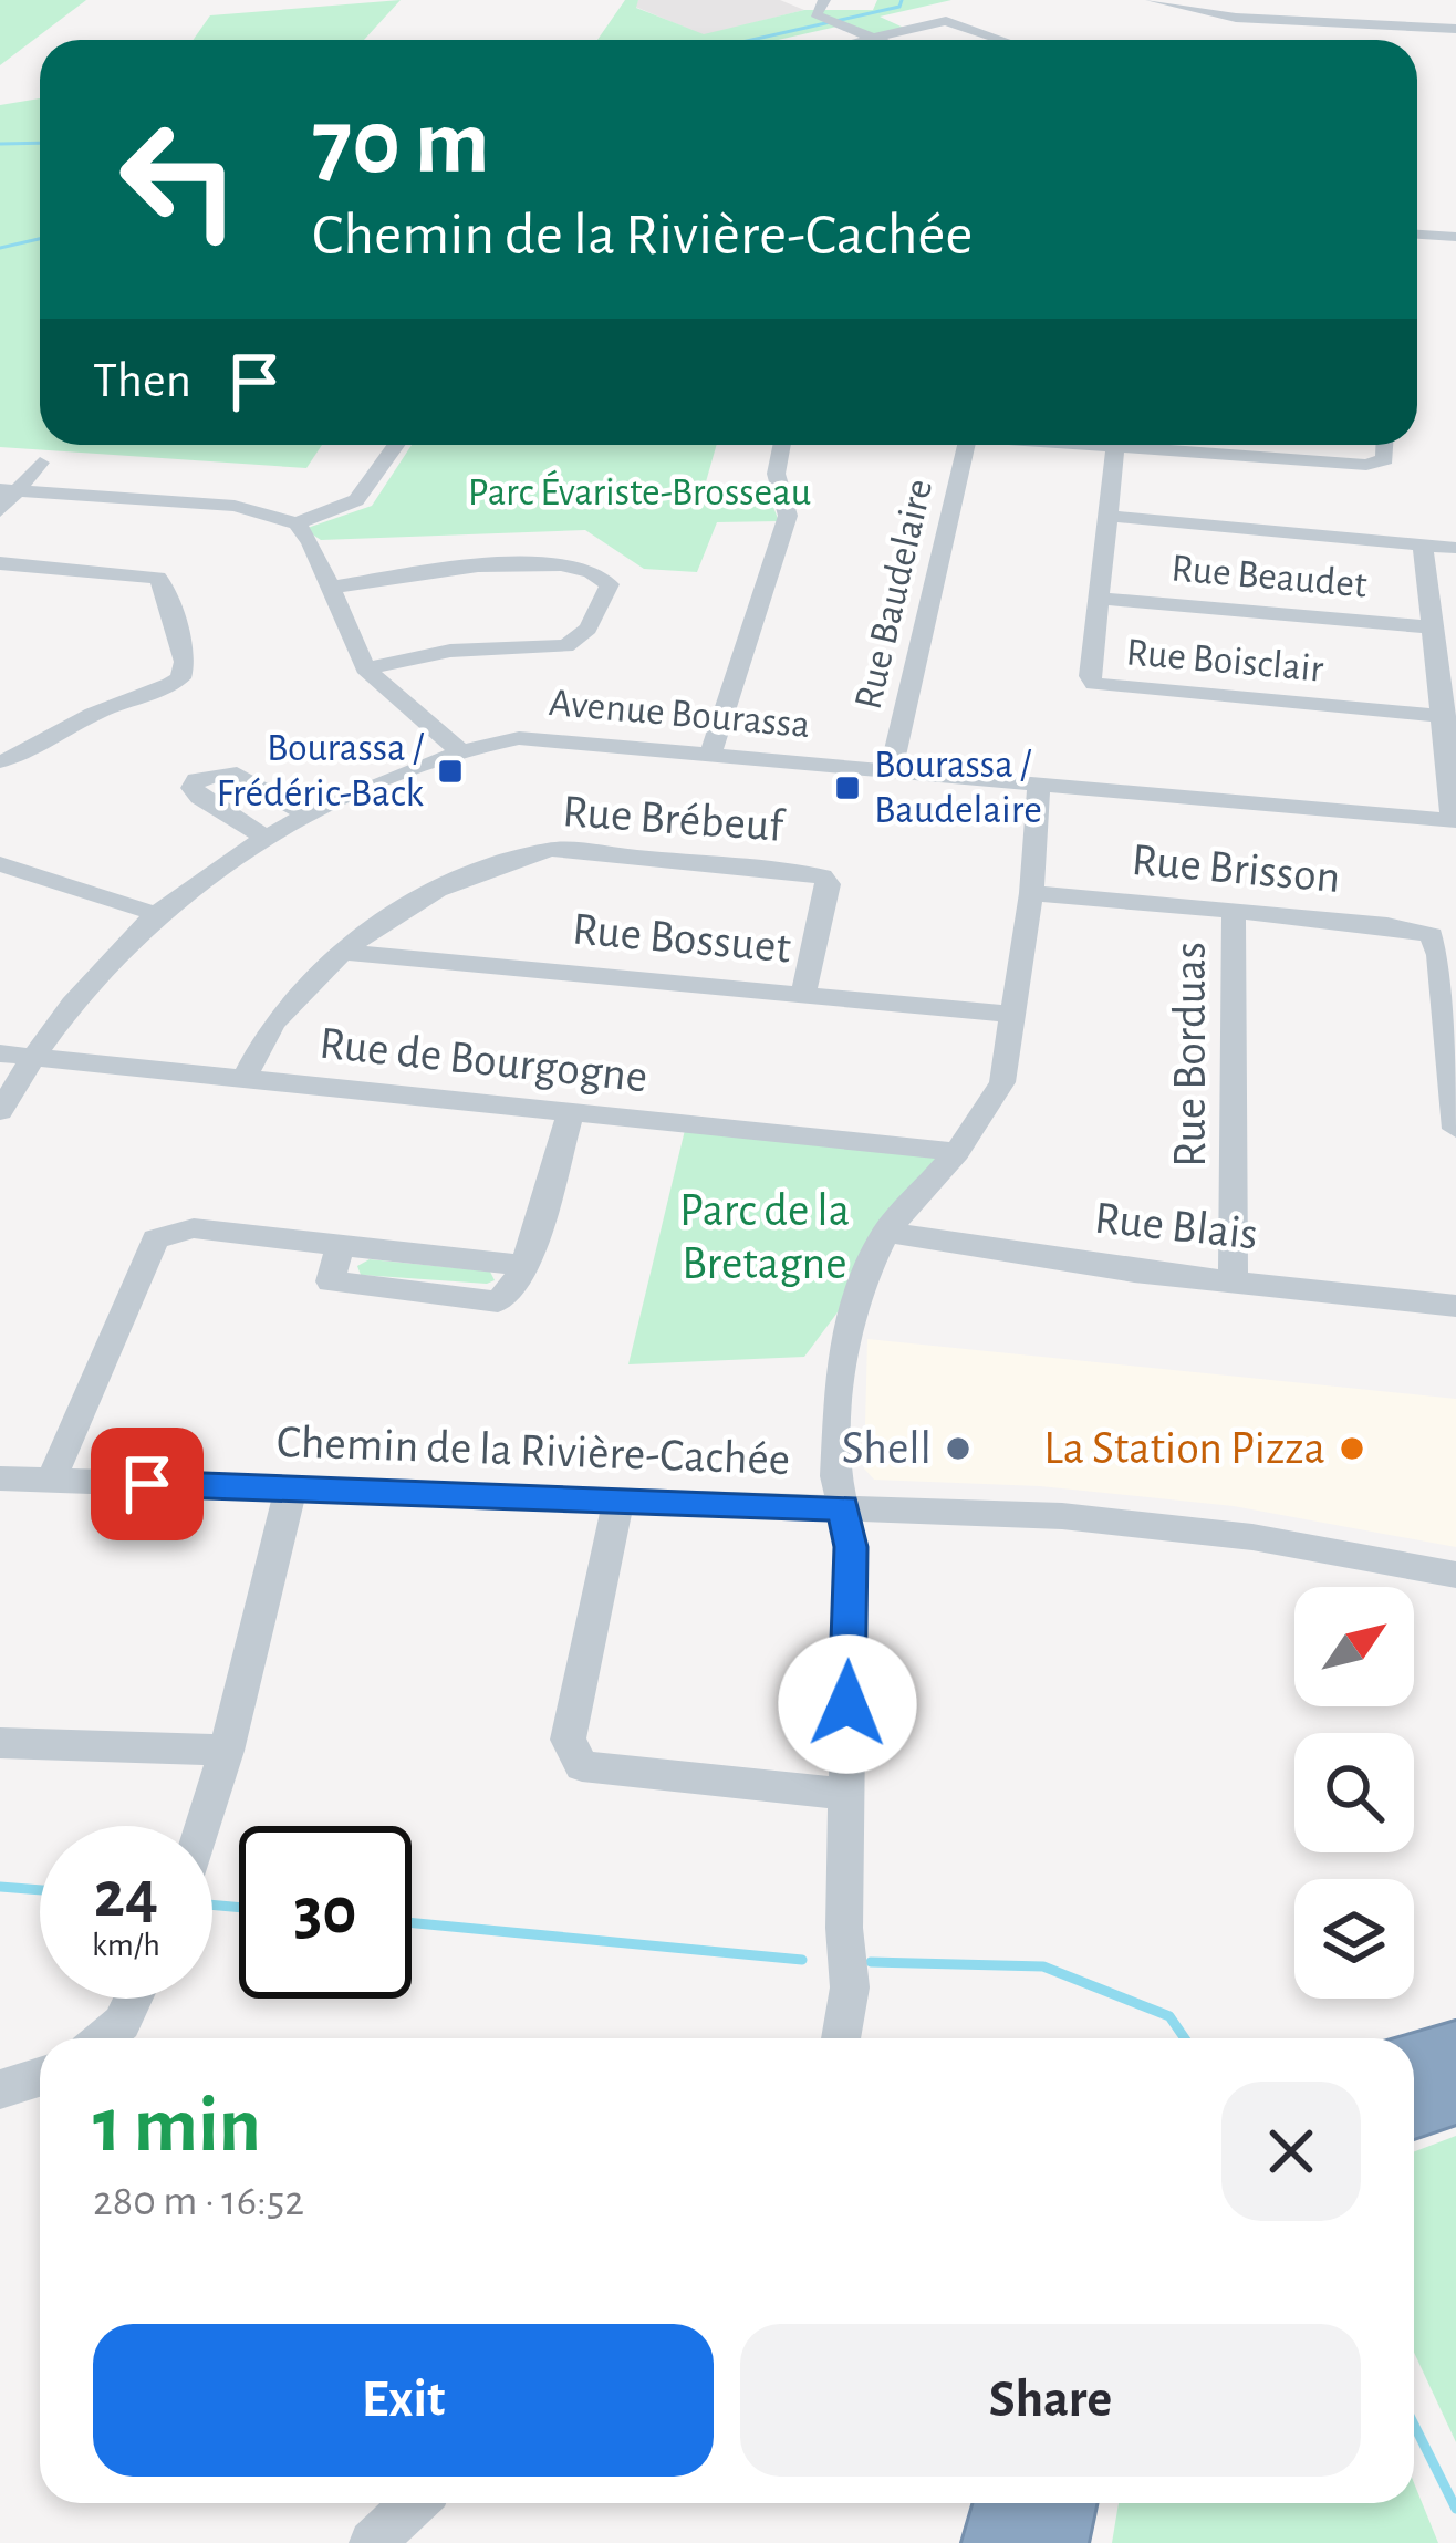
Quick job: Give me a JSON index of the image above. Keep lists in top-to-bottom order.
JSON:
{
  "streets": {
    "street": [
      "Rue Beaudet",
      "Rue Baudelaire",
      "Rue Boisclair",
      "Avenue Bourassa",
      "Rue Brébeuf",
      "Rue Brisson",
      "Rue Bossuet",
      "Rue Borduas",
      "Rue de Bourgogne",
      "Rue Blais",
      "Chemin de la Rivière-Cachée"
    ]
  },
  "crossings": [
    ["Rue Beaudet", "Rue Boisclair"],
    ["Rue Baudelaire", "Avenue Bourassa"],
    ["Avenue Bourassa", "Rue de Bourgogne"],
    ["Rue Brébeuf", "Rue Bossuet"],
    ["Rue Brébeuf", "Rue de Bourgogne"],
    ["Rue Brisson", "Rue Borduas"],
    ["Rue Borduas", "Rue Blais"]
  ],
  "parks": ["Parc Évariste-Brosseau", "Parc de la Bretagne"],
  "places": {
    "transit": ["Bourassa / Frédéric-Back", "Bourassa / Baudelaire"],
    "other": ["Shell", "La Station Pizza"]
  },
  "north": "top right",
  "page": {
    "turn": ["70 m", "Chemin de la Rivière-Cachée"],
    "then": "Then",
    "speed": "24 km/h",
    "limit": "30",
    "heading": ["1 min", "280 m · 16:52"],
    "buttons": ["Exit", "Share"]
  }
}
